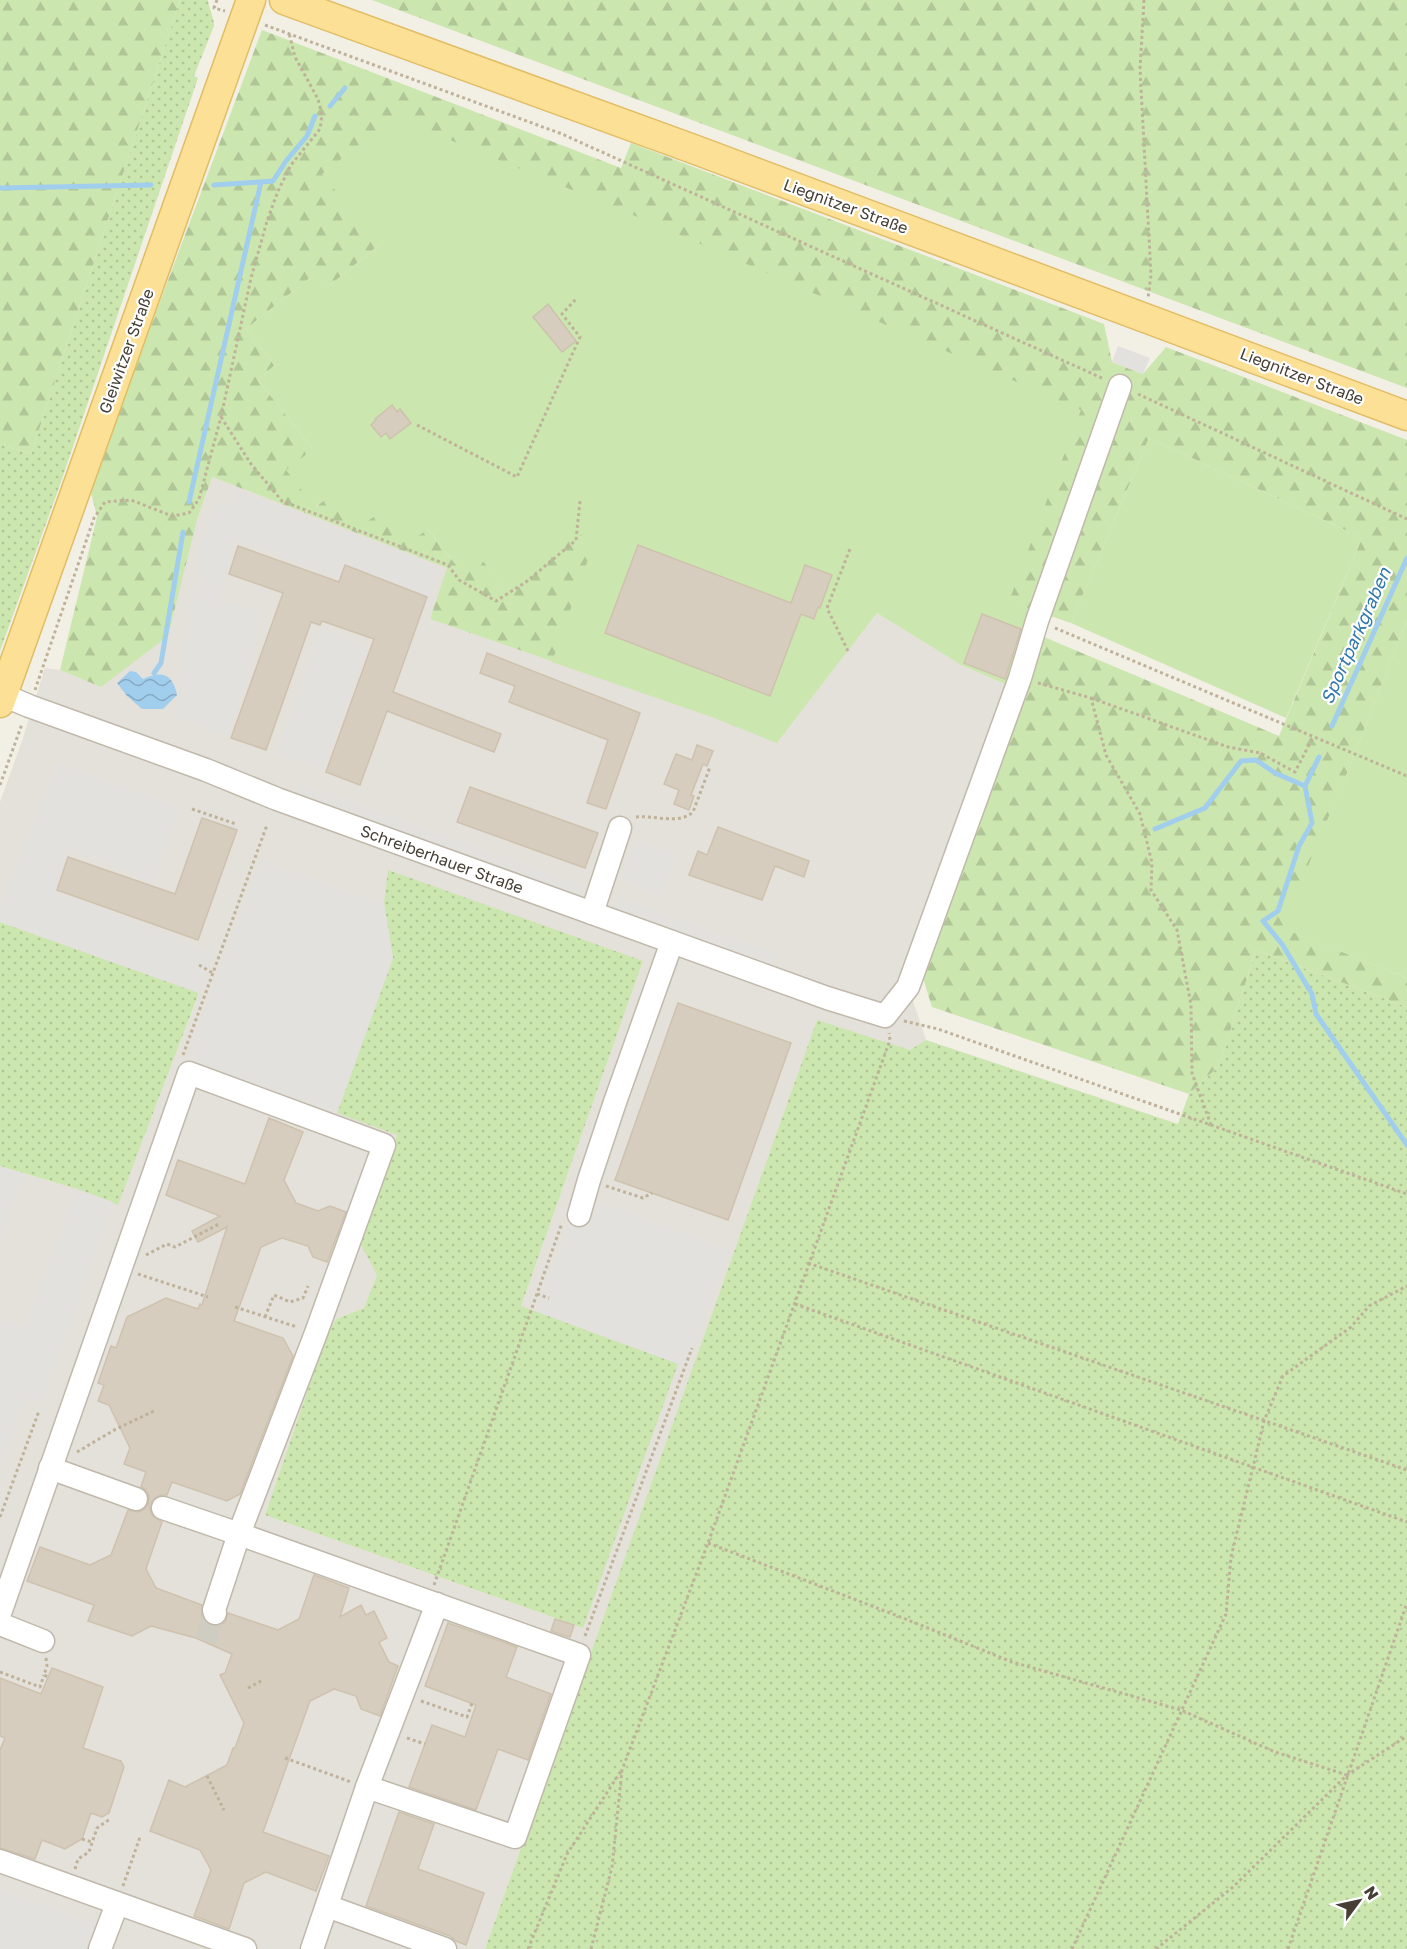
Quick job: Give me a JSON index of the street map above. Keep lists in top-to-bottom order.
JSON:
{
  "streets": {
    "main road": ["Liegnitzer Straße", "Gleiwitzer Straße"],
    "street": ["Schreiberhauer Straße"]
  },
  "crossings": [
    ["Gleiwitzer Straße", "Schreiberhauer Straße"]
  ],
  "water": ["Sportparkgraben"],
  "north": "top right"
}
